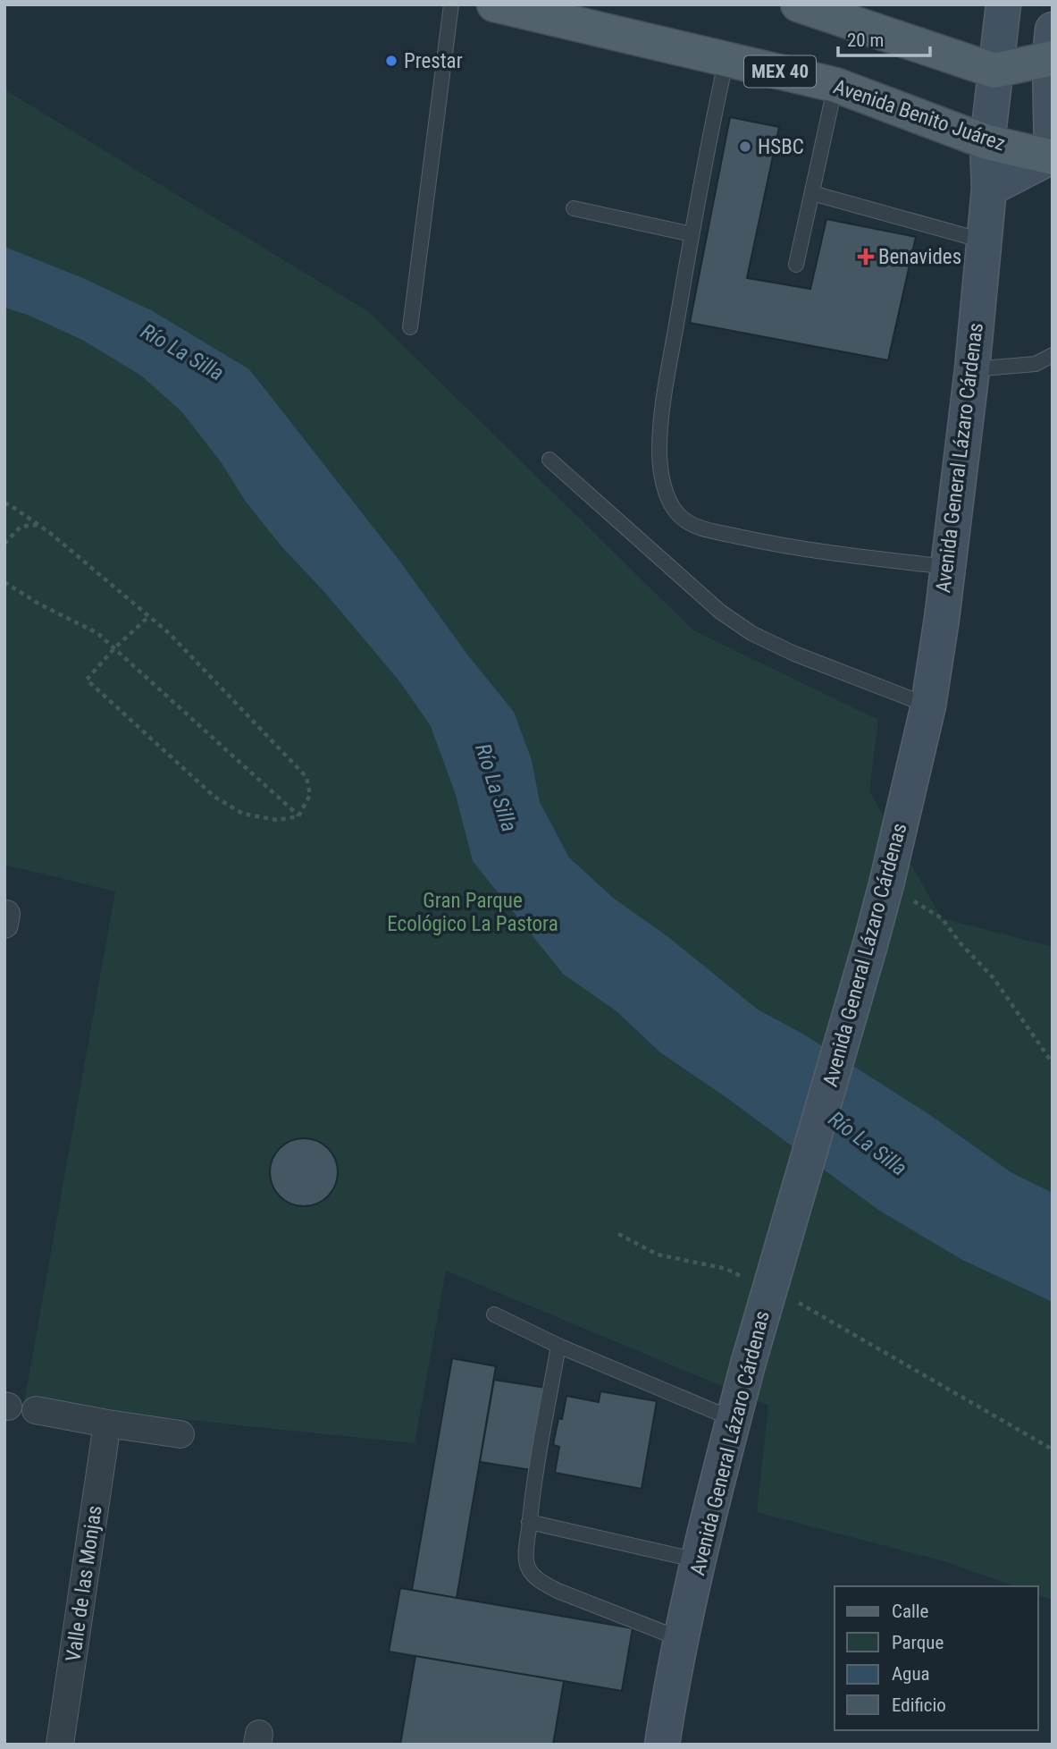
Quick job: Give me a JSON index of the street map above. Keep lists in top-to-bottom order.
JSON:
{
  "streets": {
    "main road": ["MEX 40", "Avenida Benito Juárez"],
    "street": ["Avenida General Lázaro Cárdenas", "Valle de las Monjas"]
  },
  "crossings": [
    ["Avenida Benito Juárez", "Avenida General Lázaro Cárdenas"]
  ],
  "water": ["Río La Silla"],
  "parks": ["Gran Parque Ecológico La Pastora"],
  "places": {
    "other": ["Prestar", "HSBC"],
    "health": ["Benavides"]
  },
  "legend": [
    "Calle",
    "Parque",
    "Agua",
    "Edificio"
  ],
  "scale_bar": "20 m"
}
